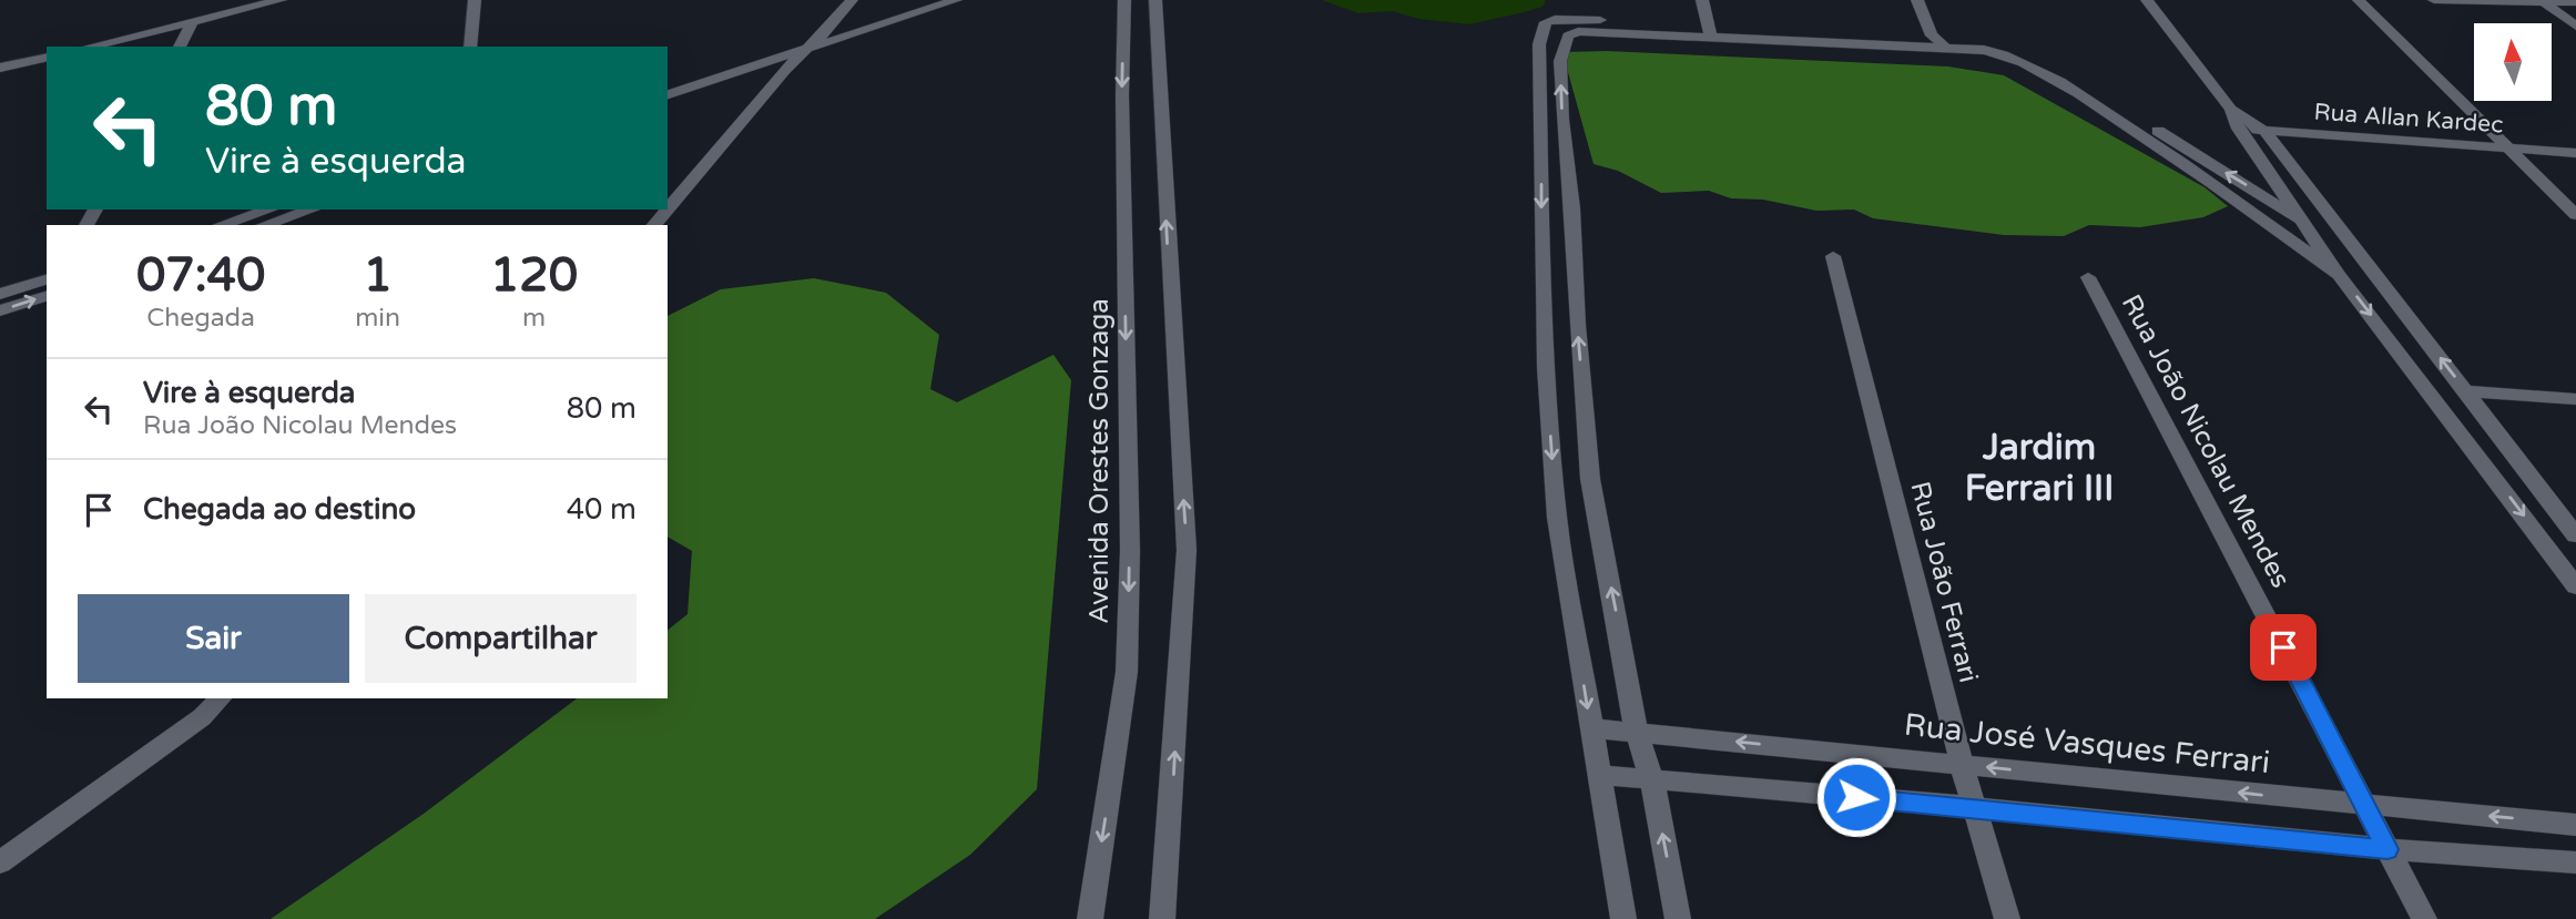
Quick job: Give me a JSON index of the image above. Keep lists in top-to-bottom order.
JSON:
{
  "streets": {
    "street": [
      "Rua Allan Kardec",
      "Rua João Nicolau Mendes",
      "Avenida Orestes Gonzaga",
      "Rua João Ferrari",
      "Rua José Vasques Ferrari"
    ]
  },
  "crossings": [
    ["Rua João Nicolau Mendes", "Rua José Vasques Ferrari"],
    ["Rua João Ferrari", "Rua José Vasques Ferrari"]
  ],
  "districts": ["Jardim Ferrari III"],
  "north": "top",
  "page": {
    "turn": ["80 m", "Vire à esquerda"],
    "eta": [
      "07:40",
      "Chegada",
      "1",
      "min",
      "120",
      "m"
    ],
    "list": [
      {
        "name": "Vire à esquerda",
        "note": "Rua João Nicolau Mendes",
        "value": "80 m"
      },
      {
        "name": "Chegada ao destino",
        "value": "40 m"
      }
    ],
    "buttons": ["Sair", "Compartilhar"]
  }
}
